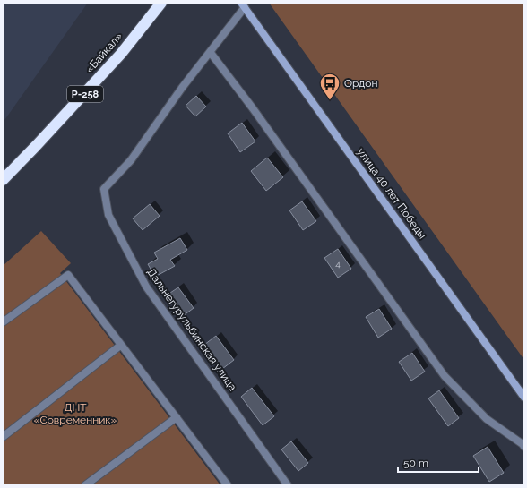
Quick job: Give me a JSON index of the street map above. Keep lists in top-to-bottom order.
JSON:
{
  "streets": {
    "highway": ["«Байкал»", "Р-258"],
    "street": ["улица 40 лет Победы", "Дальнегурульбинская улица"]
  },
  "crossings": [
    ["улица 40 лет Победы", "Дальнегурульбинская улица"]
  ],
  "parks": ["ДНТ «Современник»"],
  "places": {
    "bus stop": ["Ордон"]
  },
  "house_numbers": ["4"],
  "scale_bar": "50 m"
}
